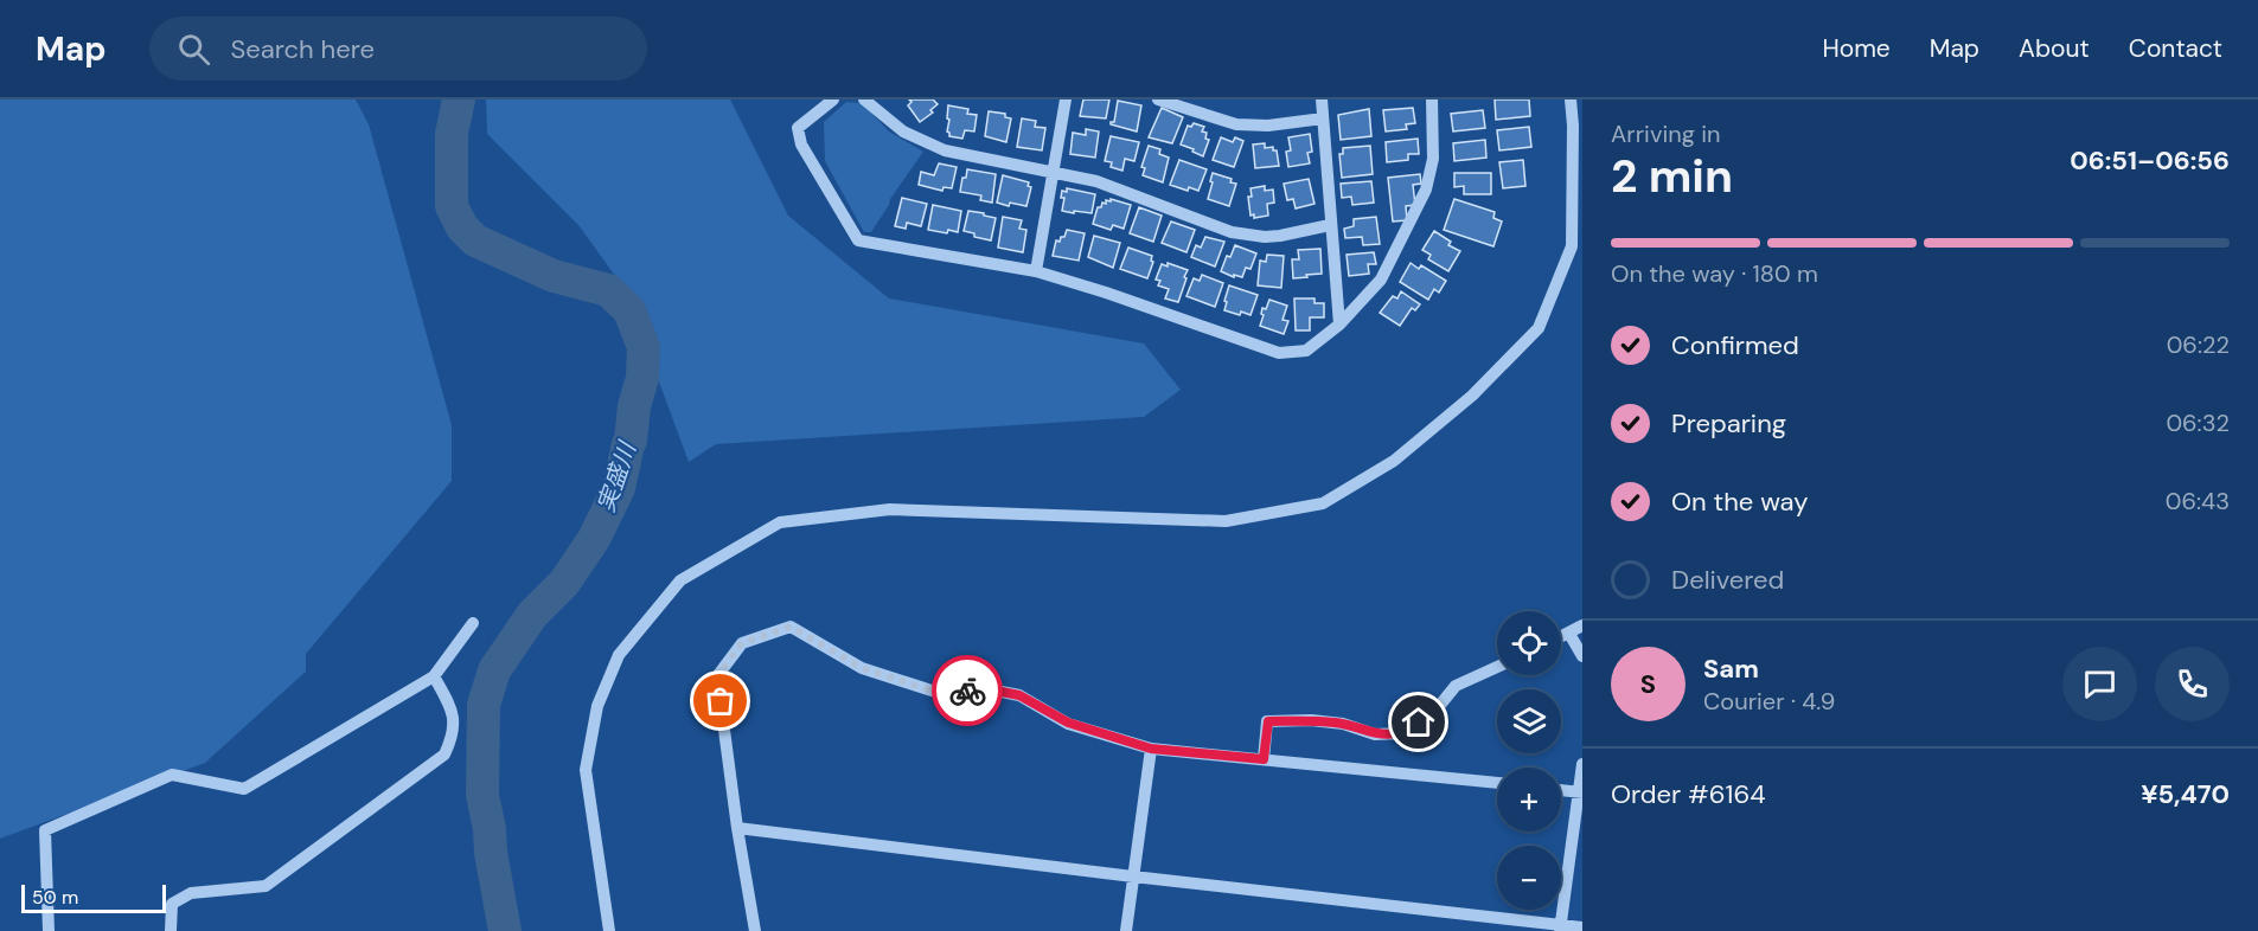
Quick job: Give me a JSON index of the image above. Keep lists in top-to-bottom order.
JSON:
{
  "water": ["実盛川"],
  "scale_bar": "50 m",
  "page": {
    "header": "Map",
    "search": "Search here",
    "nav": [
      "Home",
      "Map",
      "About",
      "Contact"
    ],
    "heading": ["2 min", "Arriving in", "06:51–06:56"],
    "panel": [
      "Sam",
      "Courier · 4.9",
      "Order #6164",
      "¥5,470"
    ],
    "bar": "On the way · 180 m",
    "list": [
      ["Confirmed", "06:22"],
      ["Preparing", "06:32"],
      ["On the way", "06:43"],
      "Delivered"
    ],
    "map_buttons": ["+", "−"],
    "round": "S",
    "scale": "50 m"
  }
}
